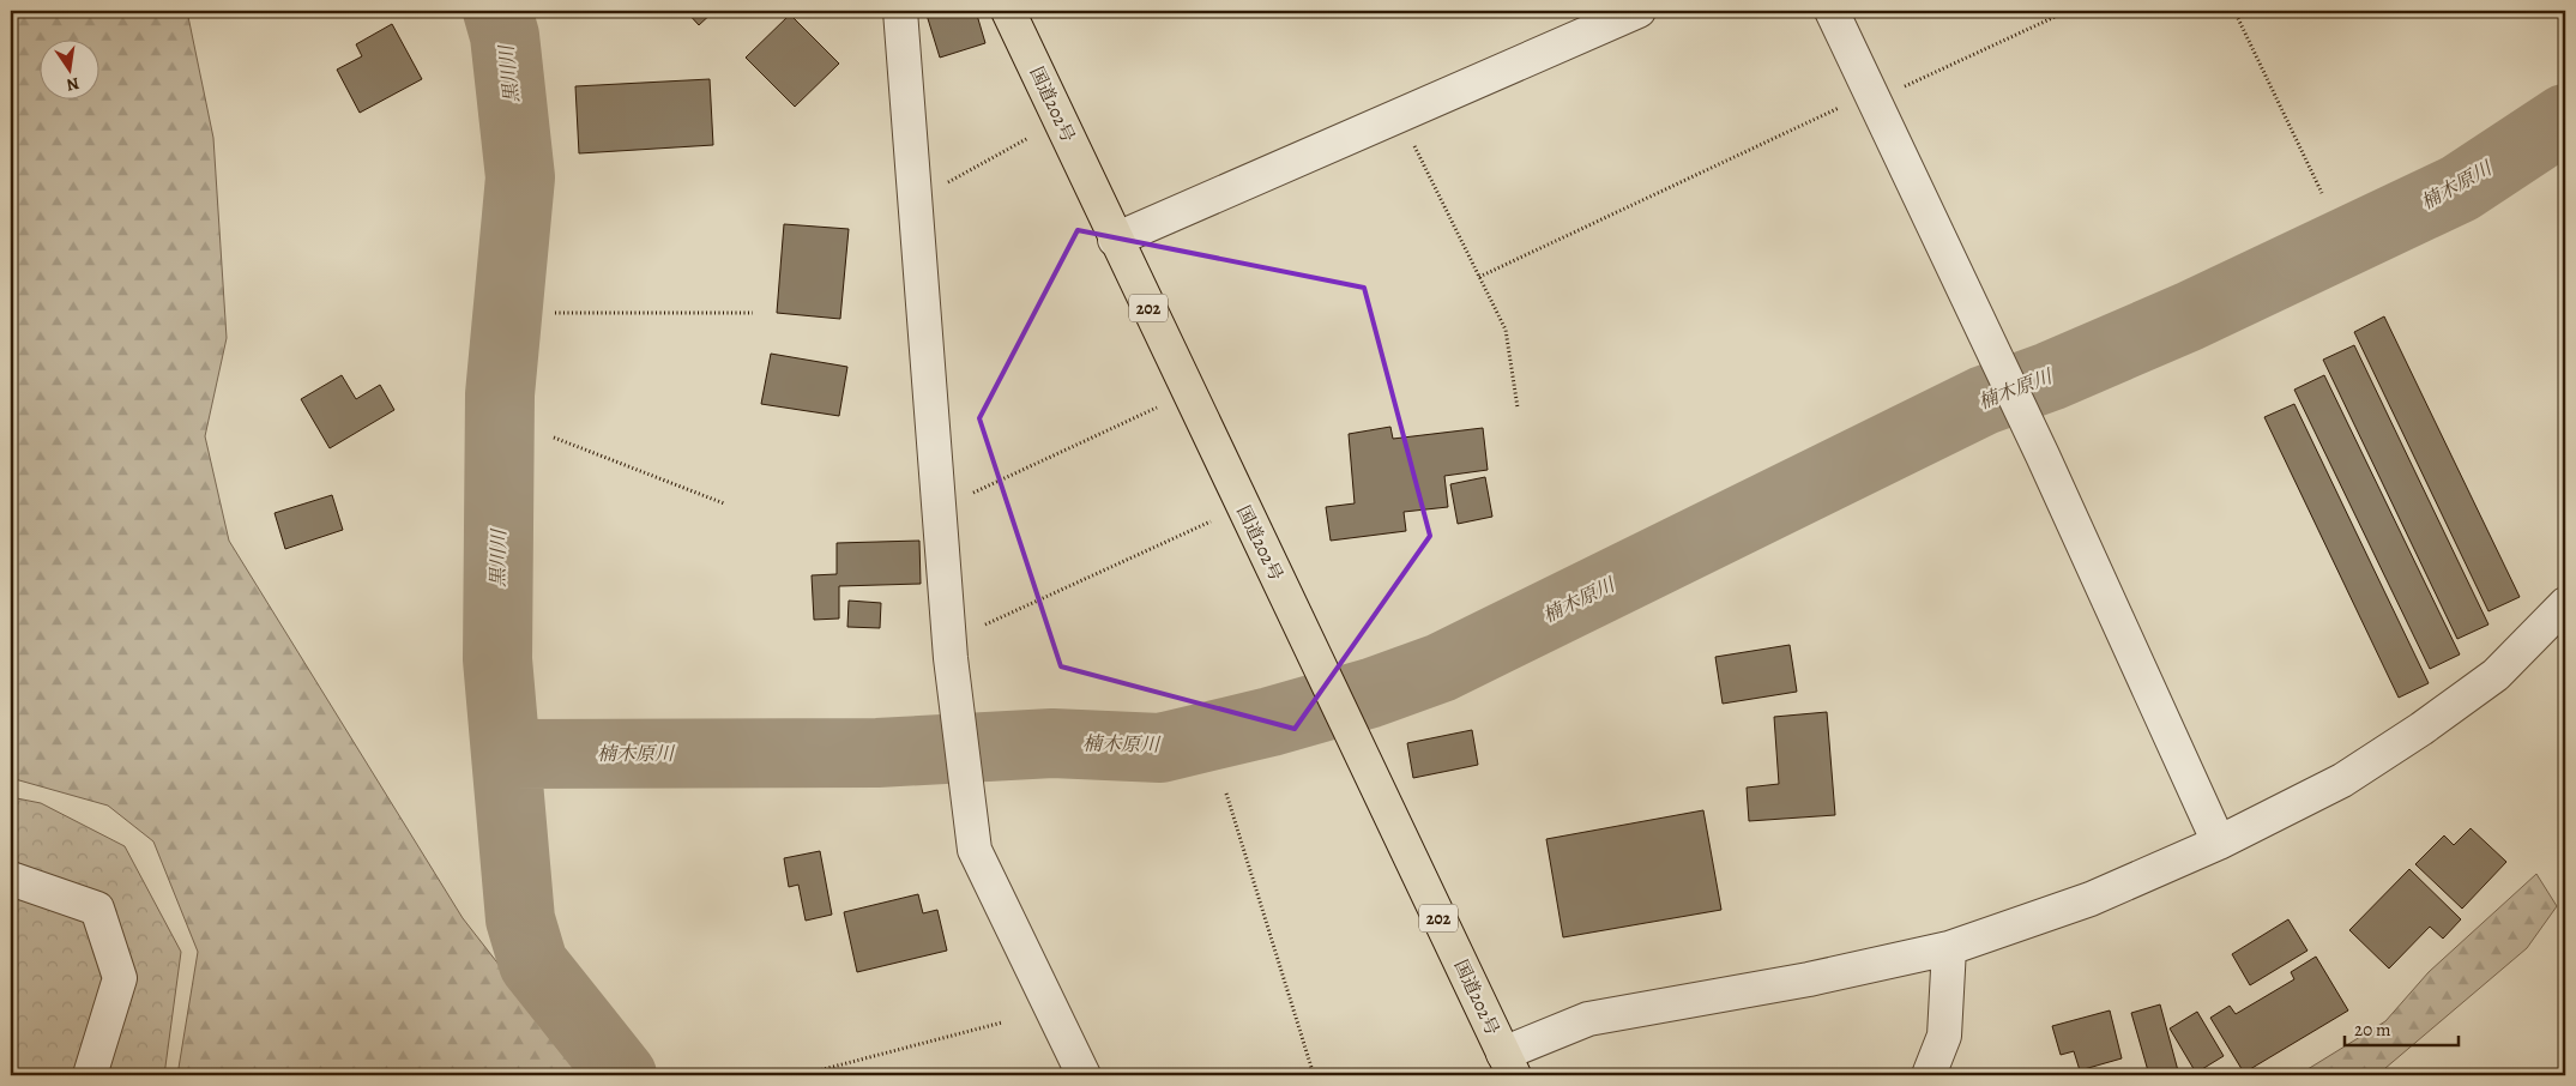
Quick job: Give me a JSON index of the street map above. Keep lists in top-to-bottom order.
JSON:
{
  "streets": {
    "highway": ["国道202号", "202"]
  },
  "water": ["黒川川", "楠木原川"],
  "scale_bar": "20 m",
  "north": "bottom"
}
